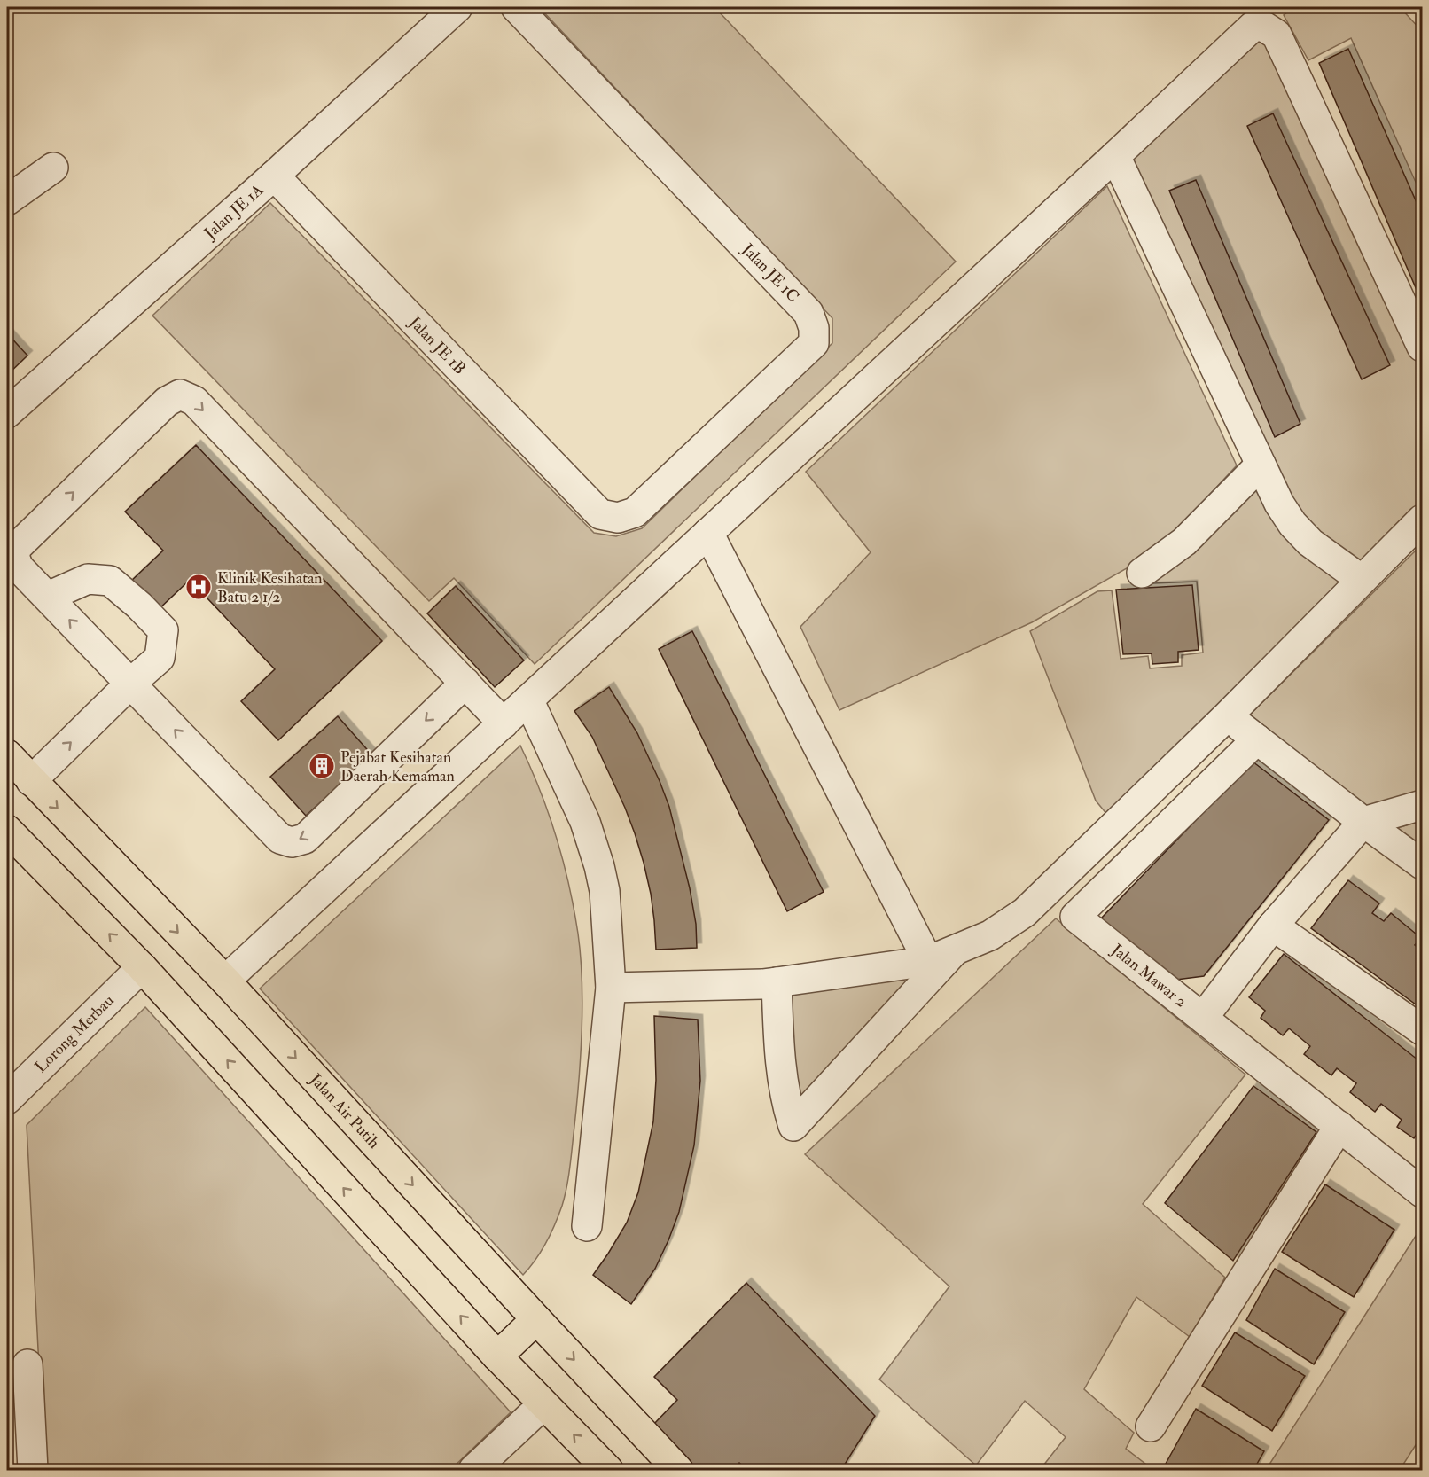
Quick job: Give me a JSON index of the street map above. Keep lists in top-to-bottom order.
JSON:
{
  "streets": {
    "main road": ["Jalan Air Putih"],
    "street": [
      "Jalan JE 1A",
      "Jalan JE 1C",
      "Jalan JE 1B",
      "Jalan Mawar 2",
      "Lorong Merbau"
    ]
  },
  "crossings": [
    ["Jalan JE 1A", "Jalan JE 1B"],
    ["Jalan JE 1C", "Jalan JE 1B"]
  ],
  "places": {
    "hospital": ["Klinik Kesihatan Batu 2 1/2"],
    "building": ["Pejabat Kesihatan Daerah Kemaman"]
  }
}
